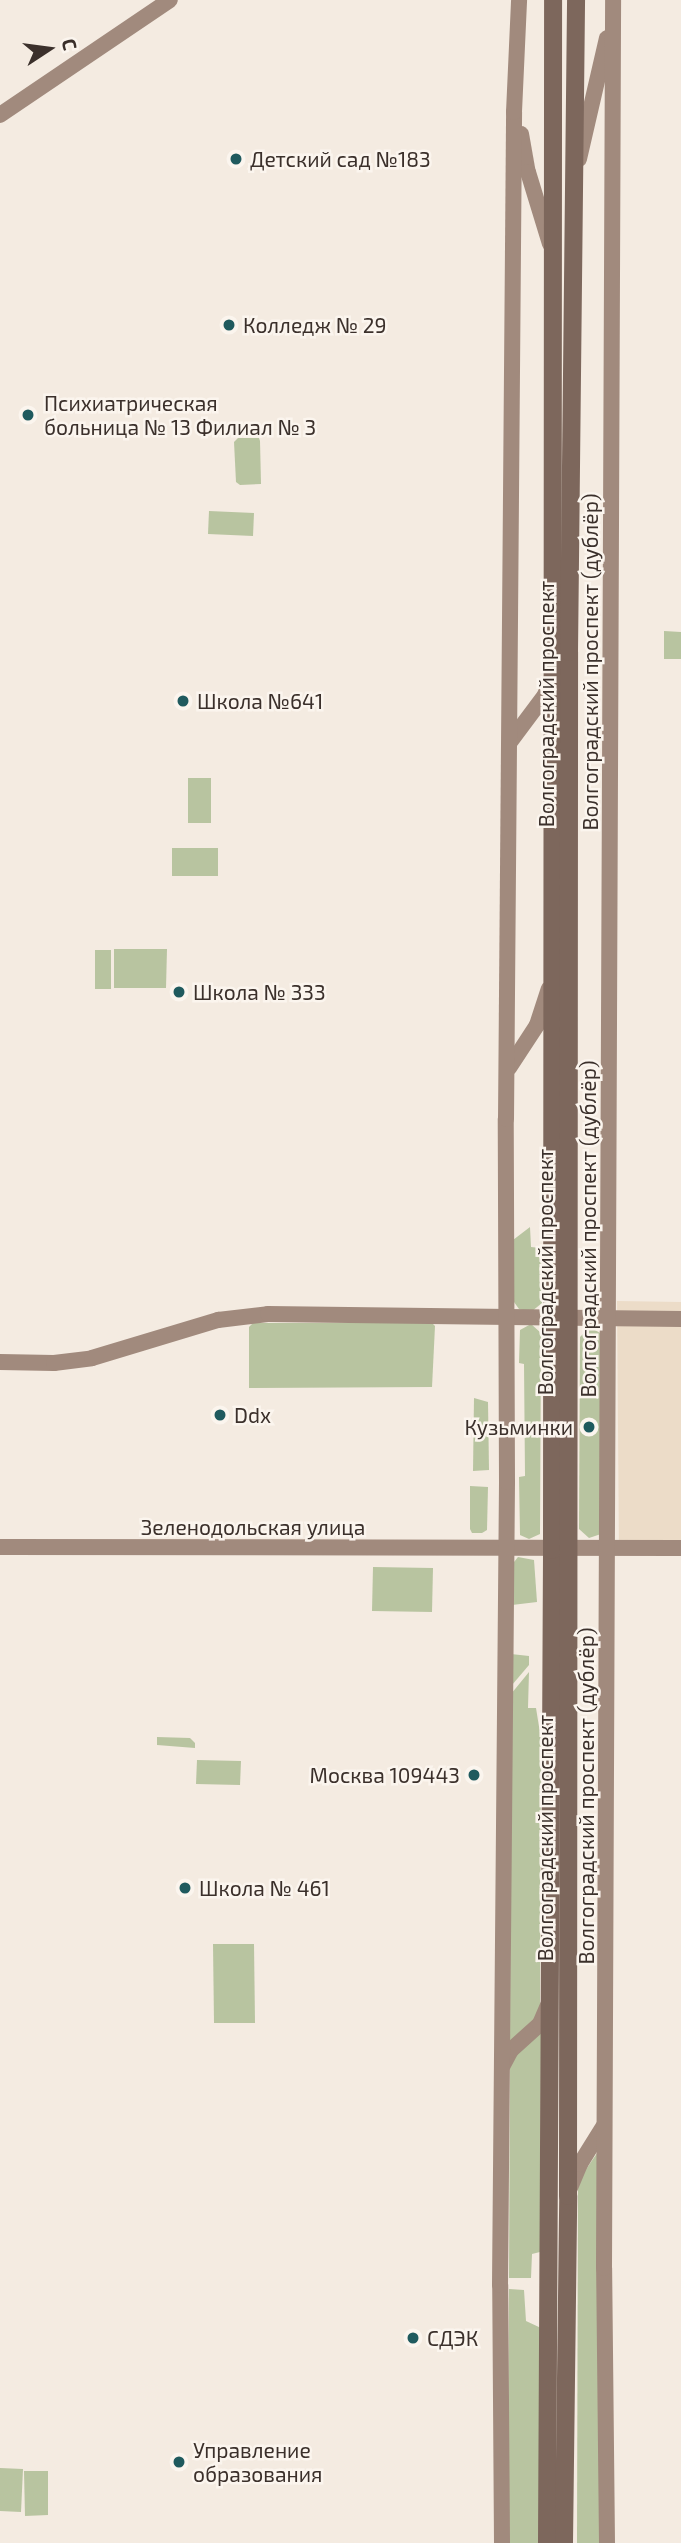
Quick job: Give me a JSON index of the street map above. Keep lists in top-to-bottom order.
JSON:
{
  "streets": {
    "main road": ["Волгоградский проспект"],
    "street": ["Волгоградский проспект (дублёр)", "Зеленодольская улица"]
  },
  "crossings": [
    ["Волгоградский проспект (дублёр)", "Волгоградский проспект"],
    ["Волгоградский проспект (дублёр)", "Зеленодольская улица"],
    ["Волгоградский проспект", "Зеленодольская улица"]
  ],
  "places": [
    "Детский сад №183",
    "Колледж № 29",
    "Психиатрическая больница № 13 Филиал № 3",
    "Школа №641",
    "Школа № 333",
    "Ddx",
    "Кузьминки",
    "Москва 109443",
    "Школа № 461",
    "СДЭК",
    "Управление образования"
  ],
  "north": "right"
}
